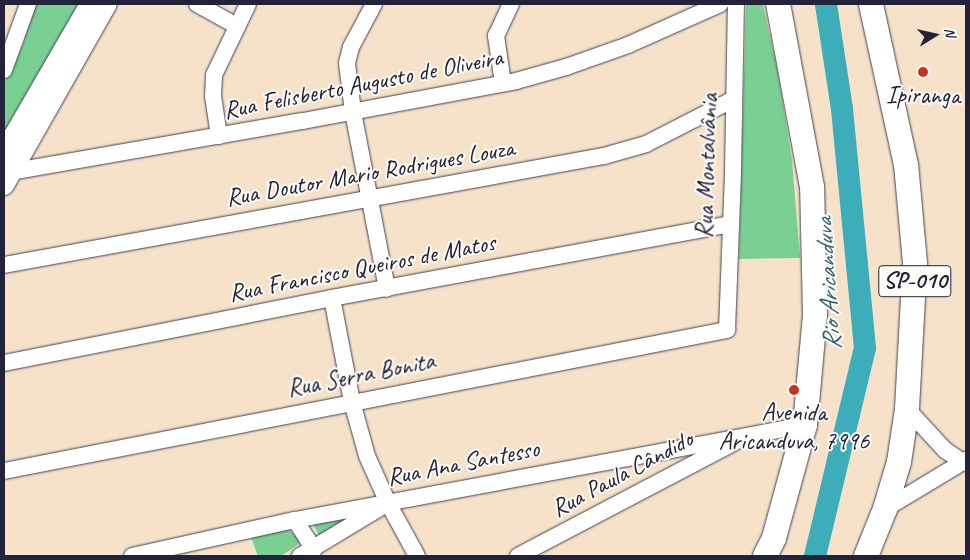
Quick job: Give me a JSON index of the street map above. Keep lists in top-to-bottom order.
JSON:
{
  "streets": {
    "highway": ["SP-010"],
    "street": [
      "Rua Felisberto Augusto de Oliveira",
      "Rua Montalvânia",
      "Rua Doutor Mario Rodrigues Louza",
      "Rua Francisco Queiros de Matos",
      "Rua Serra Bonita",
      "Rua Ana Santesso",
      "Rua Paula Cândido"
    ]
  },
  "crossings": [
    ["Rua Montalvânia", "Rua Doutor Mario Rodrigues Louza"],
    ["Rua Montalvânia", "Rua Francisco Queiros de Matos"],
    ["Rua Montalvânia", "Rua Serra Bonita"],
    ["Rua Ana Santesso", "Rua Paula Cândido"]
  ],
  "water": ["Rio Aricanduva"],
  "places": ["Ipiranga", "Avenida Aricanduva, 7996"],
  "north": "right"
}
